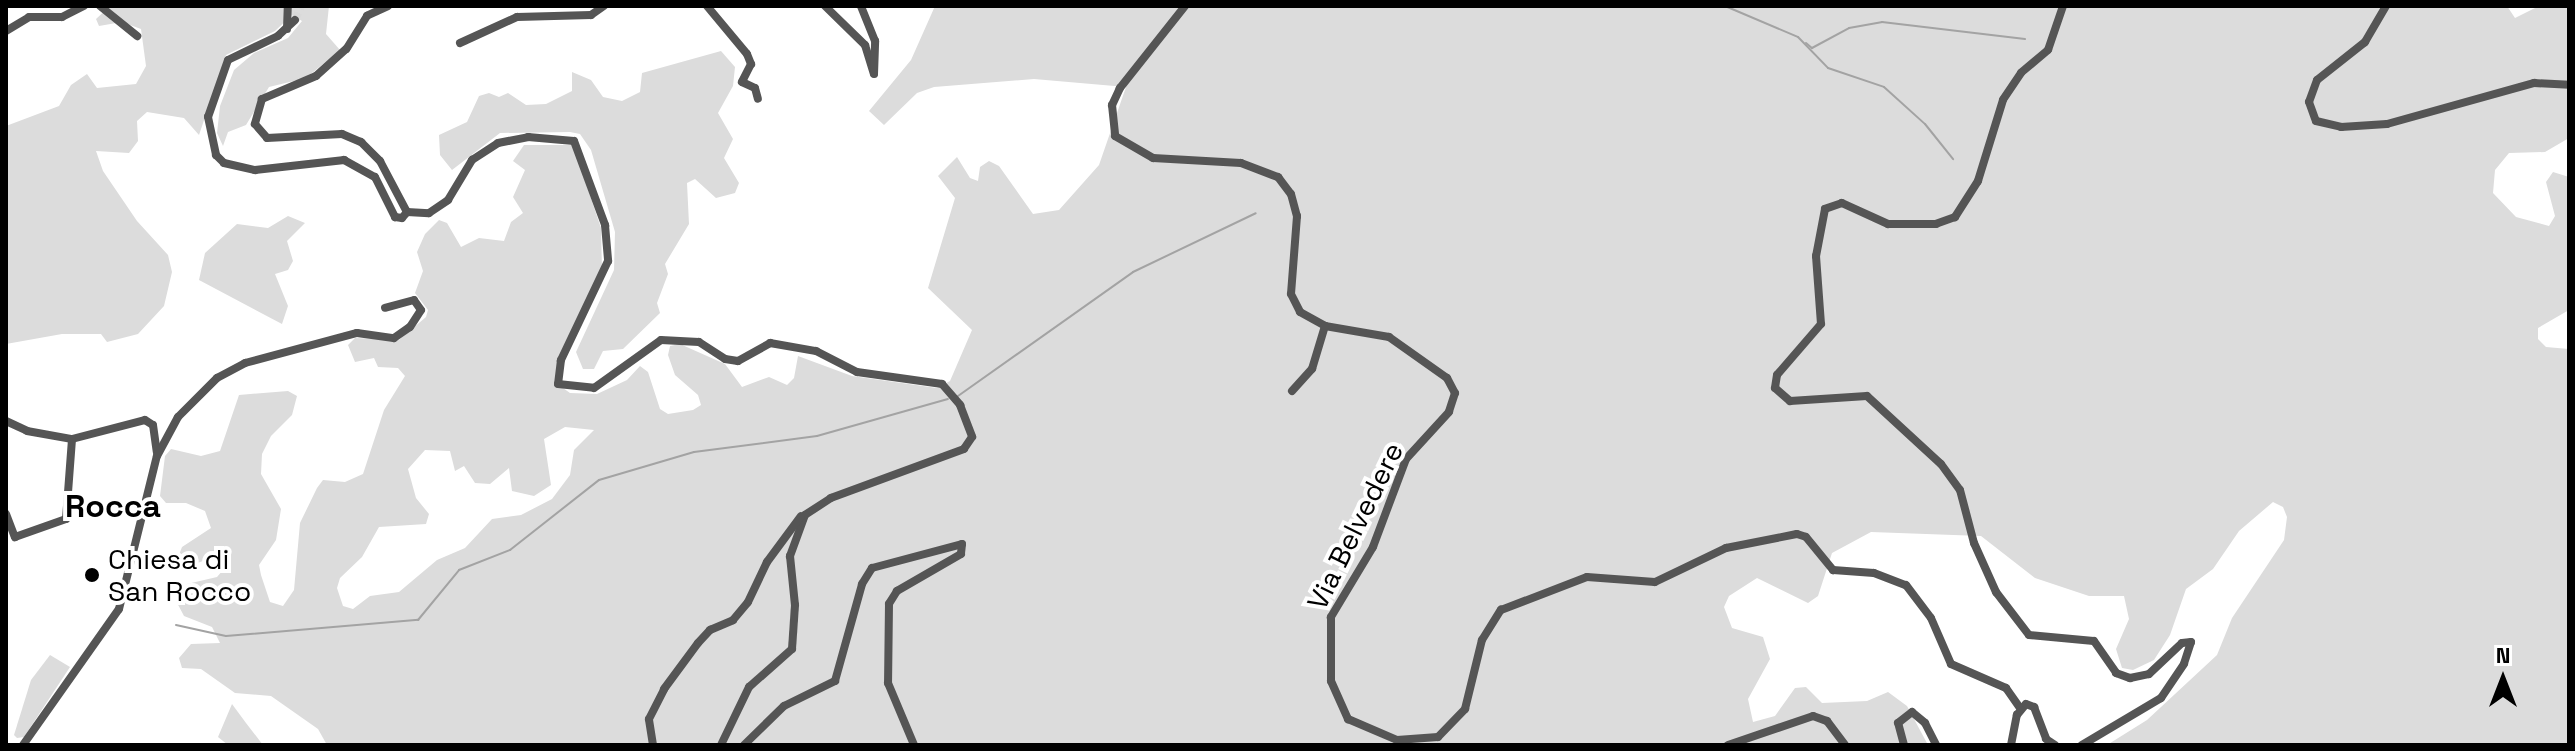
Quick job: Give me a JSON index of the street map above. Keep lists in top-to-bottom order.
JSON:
{
  "streets": {
    "street": ["Via Belvedere"]
  },
  "districts": ["Rocca"],
  "places": ["Chiesa di San Rocco"],
  "north": "top"
}
